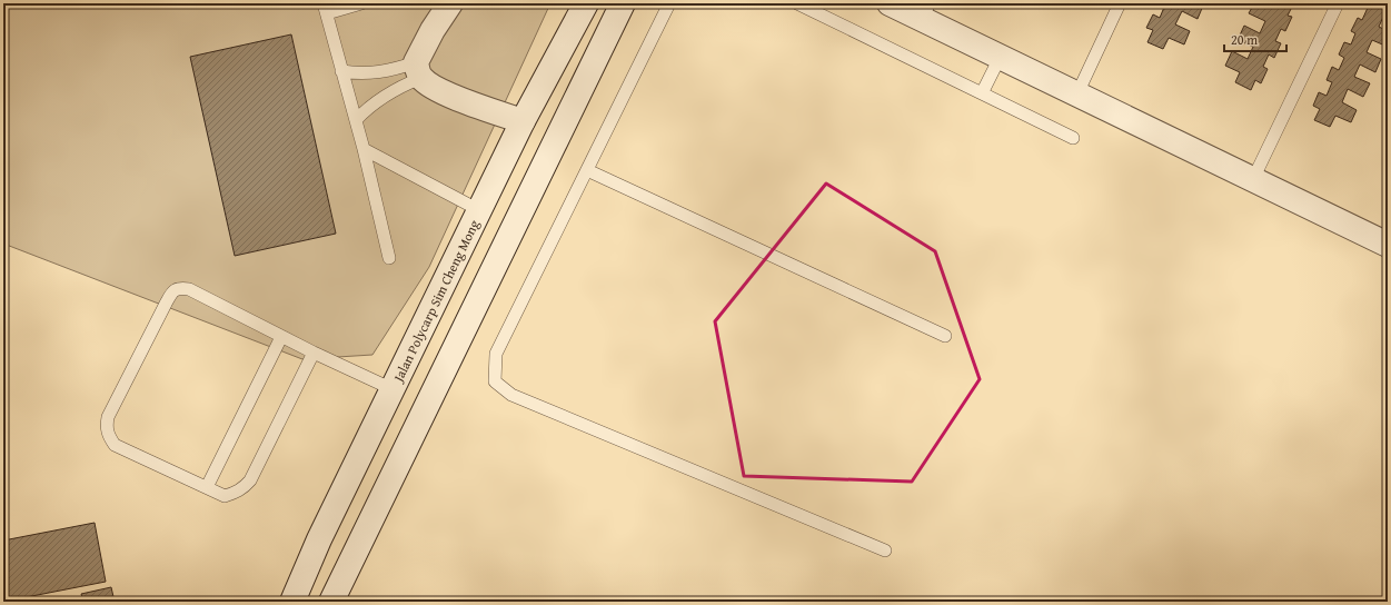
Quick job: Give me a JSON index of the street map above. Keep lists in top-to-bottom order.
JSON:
{
  "streets": {
    "street": ["Jalan Polycarp Sim Cheng Mong"]
  },
  "scale_bar": "20 m"
}
